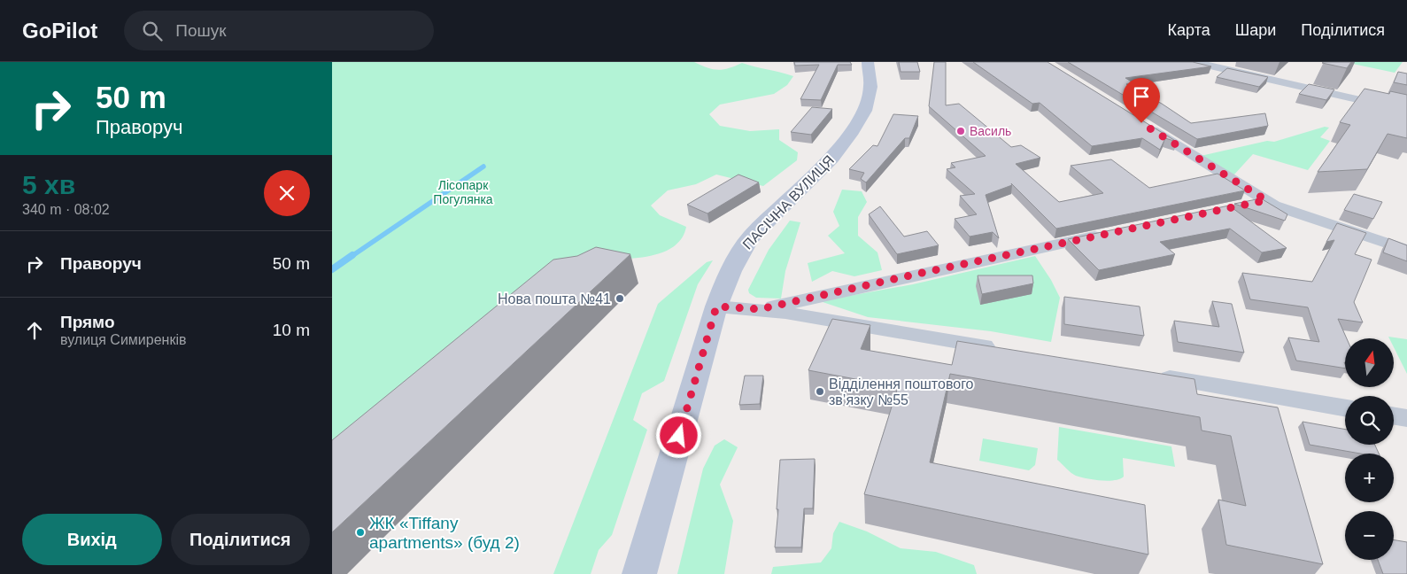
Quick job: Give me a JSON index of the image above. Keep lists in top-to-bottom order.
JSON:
{
  "streets": {
    "main road": ["ПАСІЧНА ВУЛИЦЯ"]
  },
  "parks": ["Лісопарк Погулянка"],
  "places": [
    "Василь",
    "Нова пошта №41",
    "Відділення поштового зв’язку №55",
    "ЖК «Tiffany apartments» (буд 2)"
  ],
  "north": "top",
  "page": {
    "header": "GoPilot",
    "search": "Пошук",
    "nav": ["Карта", "Шари", "Поділитися"],
    "turn": ["50 m", "Праворуч"],
    "heading": ["5 хв", "340 m · 08:02"],
    "list": [
      {
        "name": "Праворуч",
        "value": "50 m"
      },
      {
        "name": "Прямо",
        "note": "вулиця Симиренків",
        "value": "10 m"
      }
    ],
    "map_buttons": ["+", "−"],
    "buttons": ["Вихід", "Поділитися"]
  }
}
